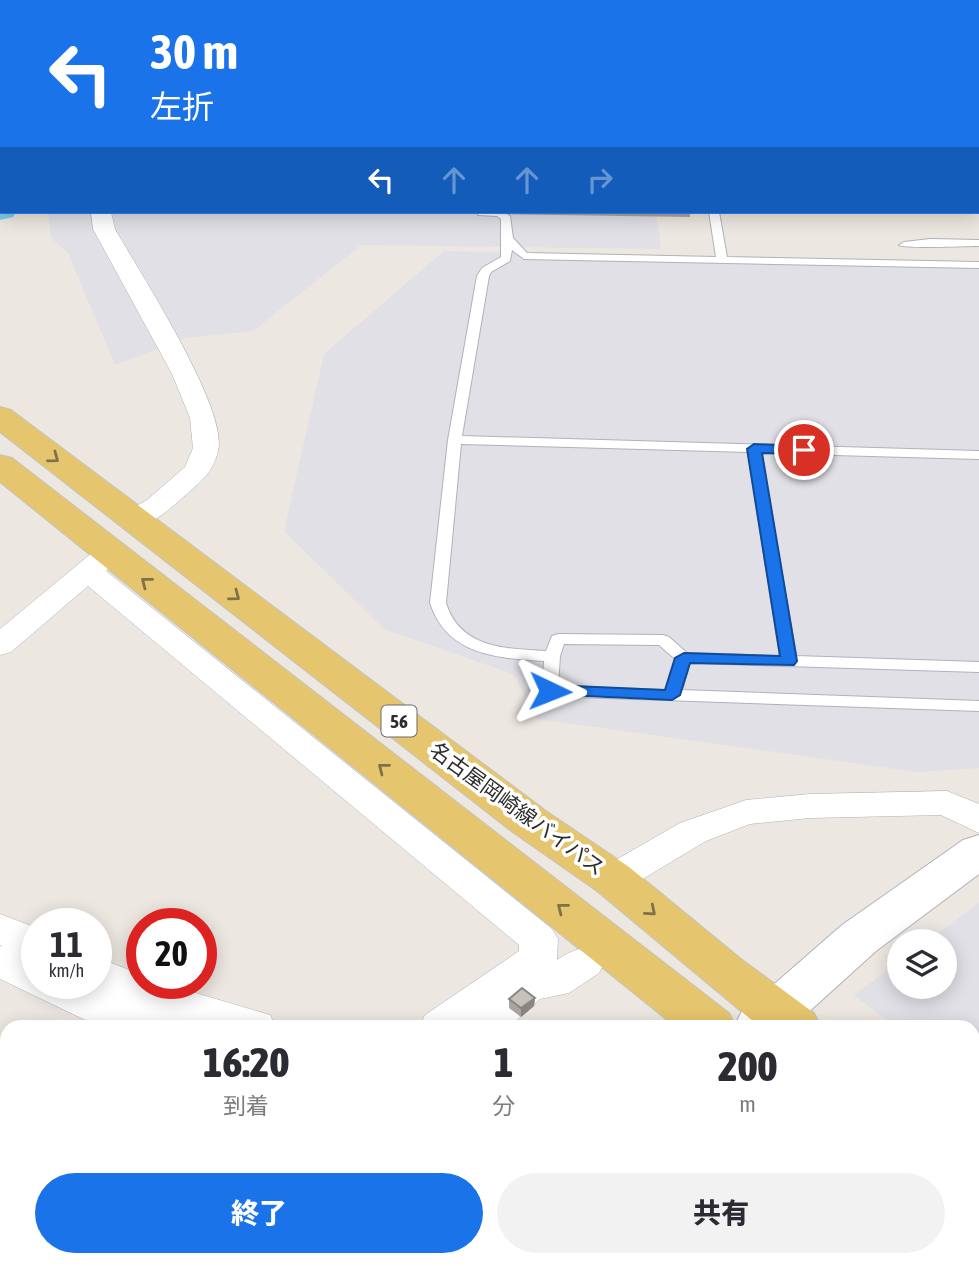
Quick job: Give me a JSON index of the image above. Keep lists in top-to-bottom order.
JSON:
{
  "streets": {
    "main road": ["56", "名古屋岡崎線バイパス"]
  },
  "page": {
    "turn": ["30 m", "左折"],
    "speed": "11 km/h",
    "limit": "20",
    "eta": [
      "16:20",
      "到着",
      "1",
      "分",
      "200",
      "m"
    ],
    "buttons": ["終了", "共有"]
  }
}
